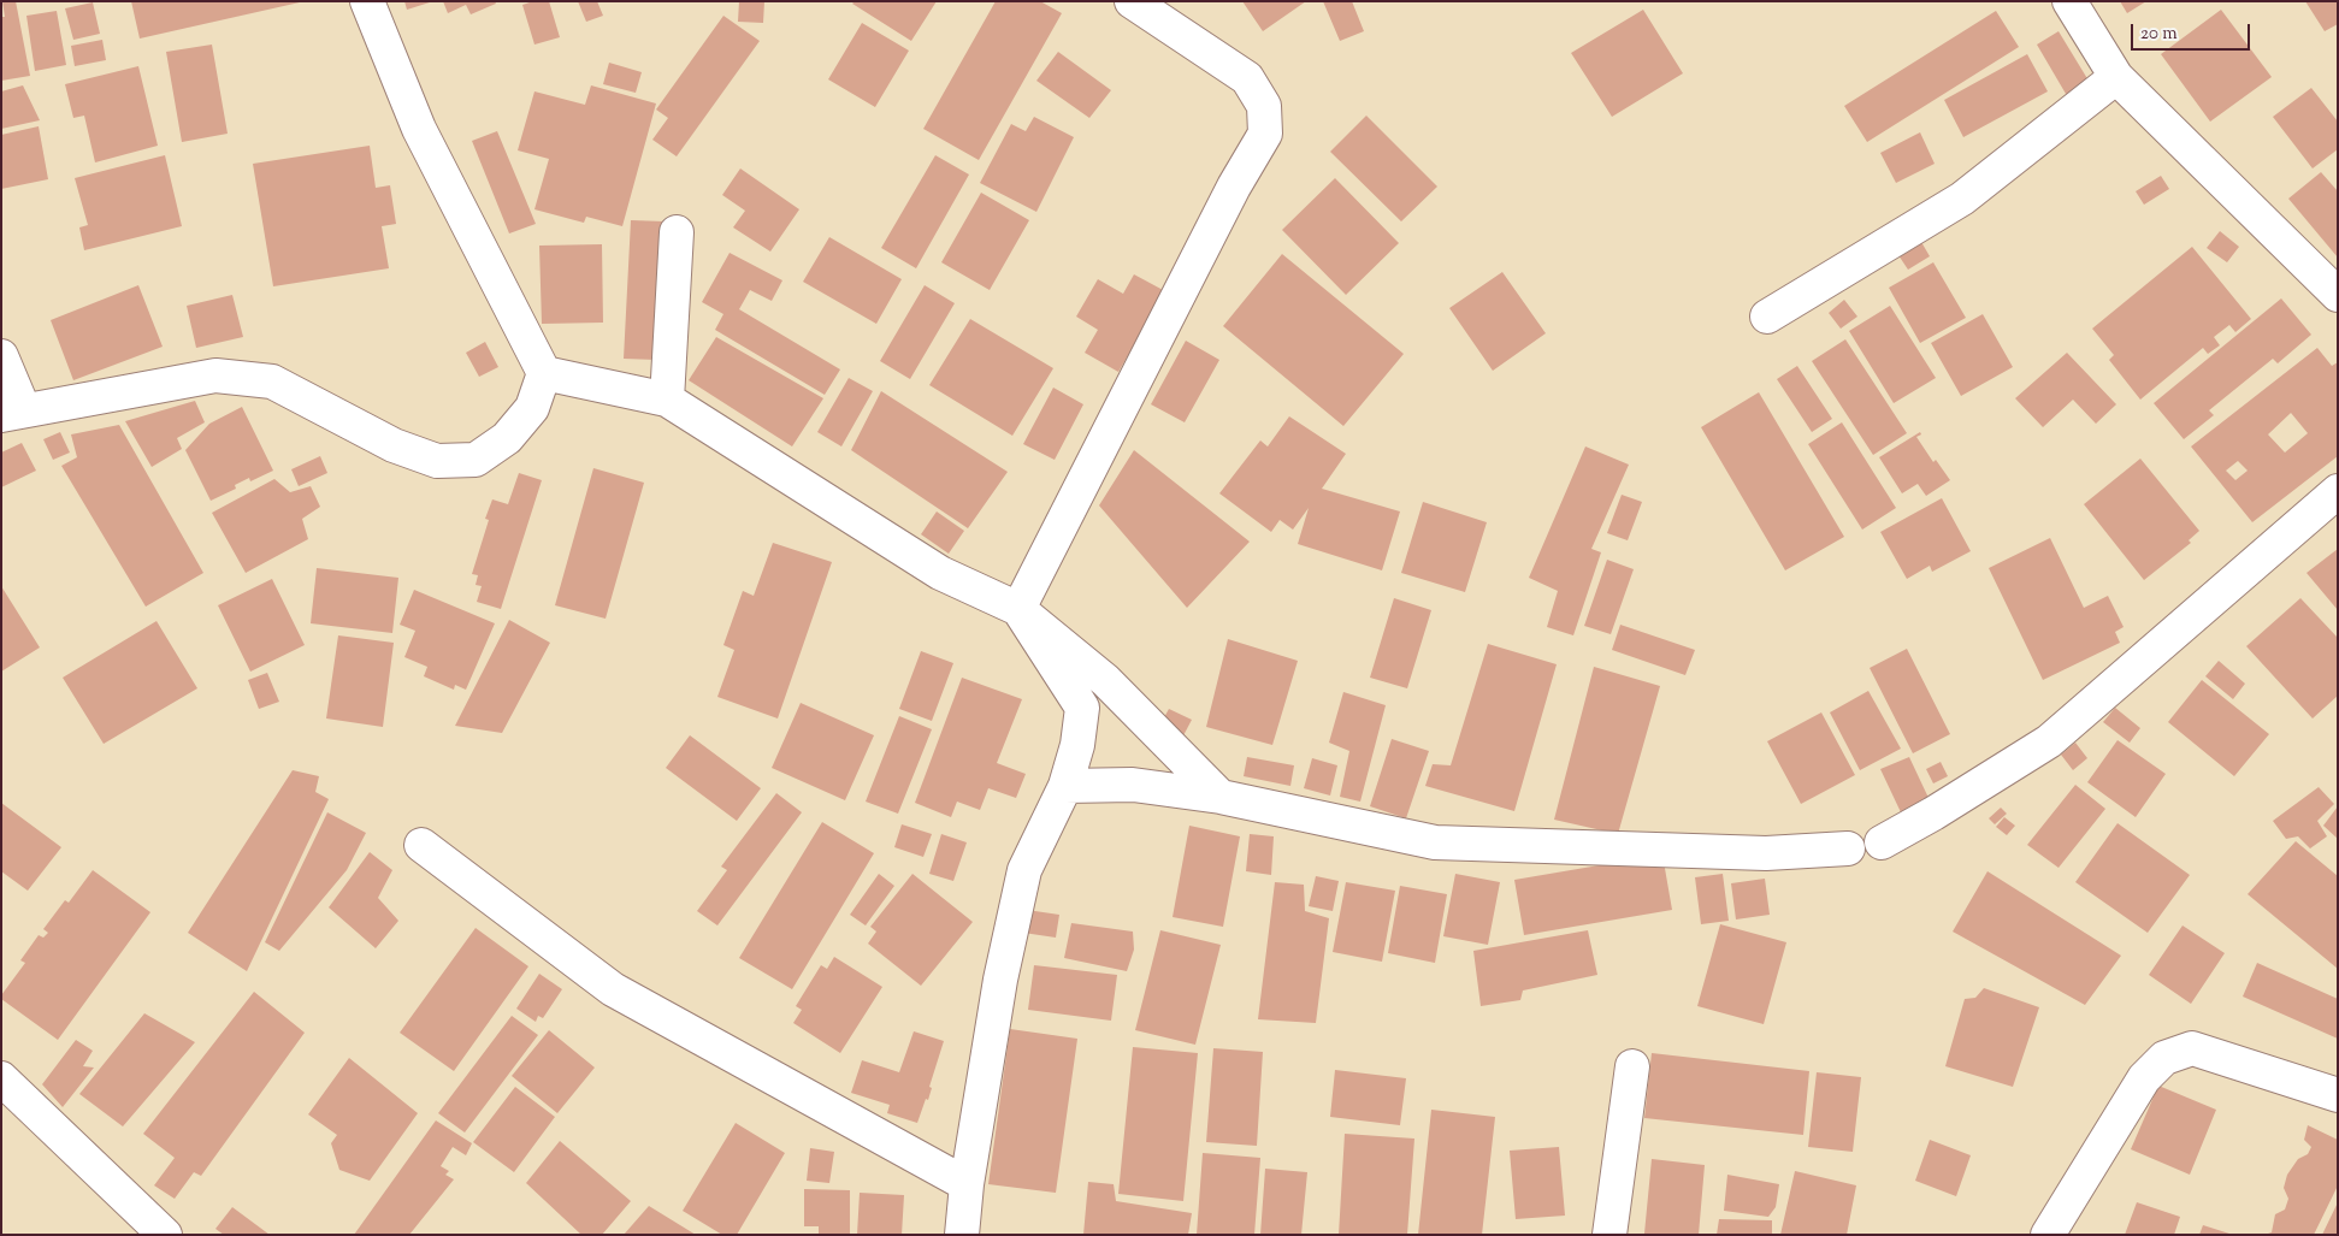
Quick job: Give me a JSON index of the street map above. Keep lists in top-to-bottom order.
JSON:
{
  "scale_bar": "20 m"
}
